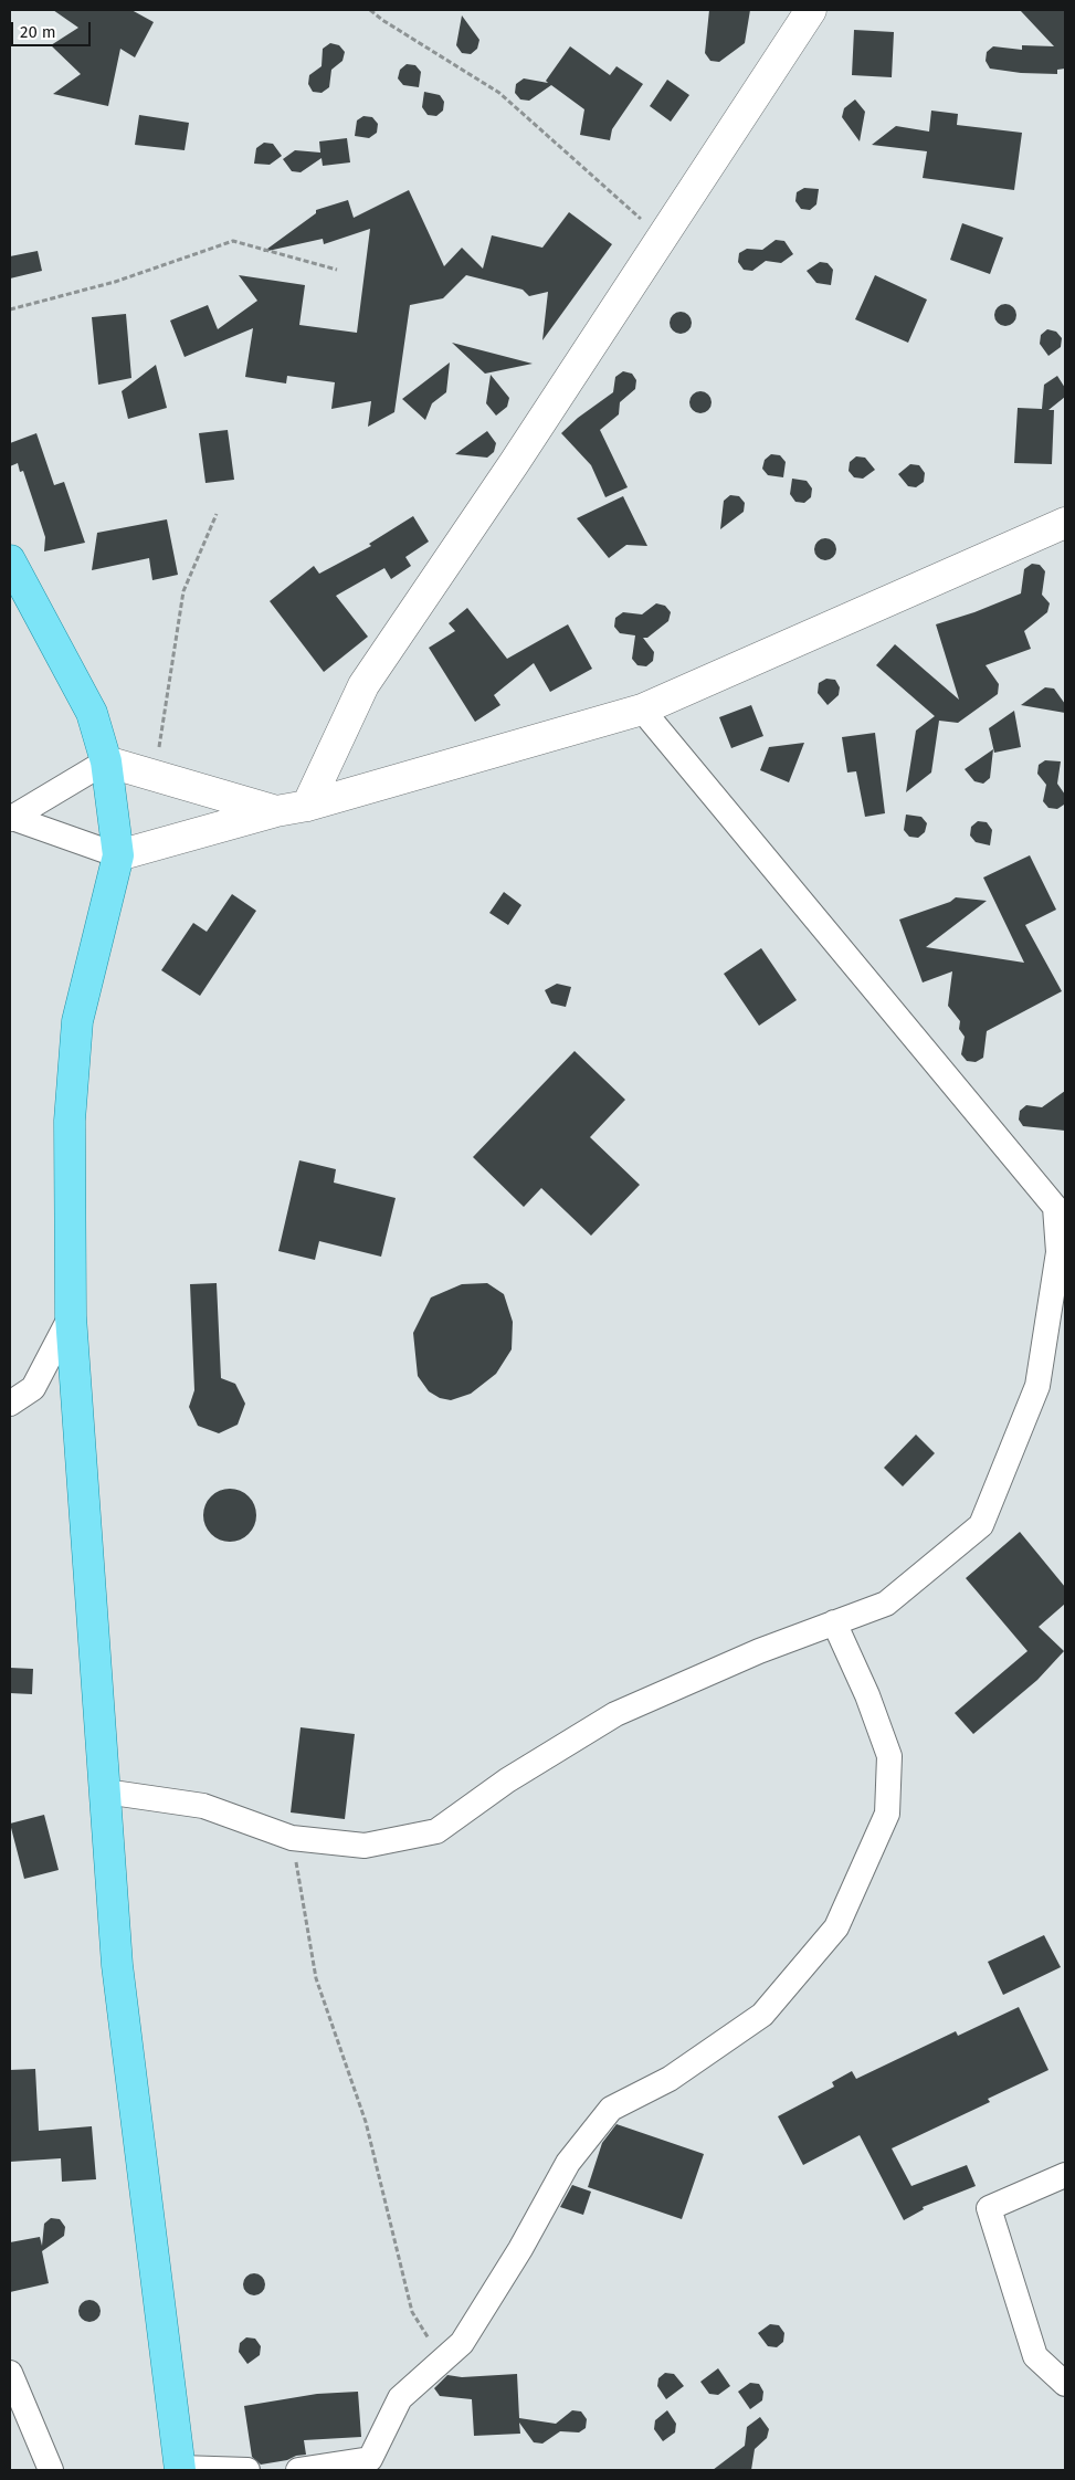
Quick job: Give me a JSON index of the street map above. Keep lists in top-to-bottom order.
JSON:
{
  "scale_bar": "20 m"
}
